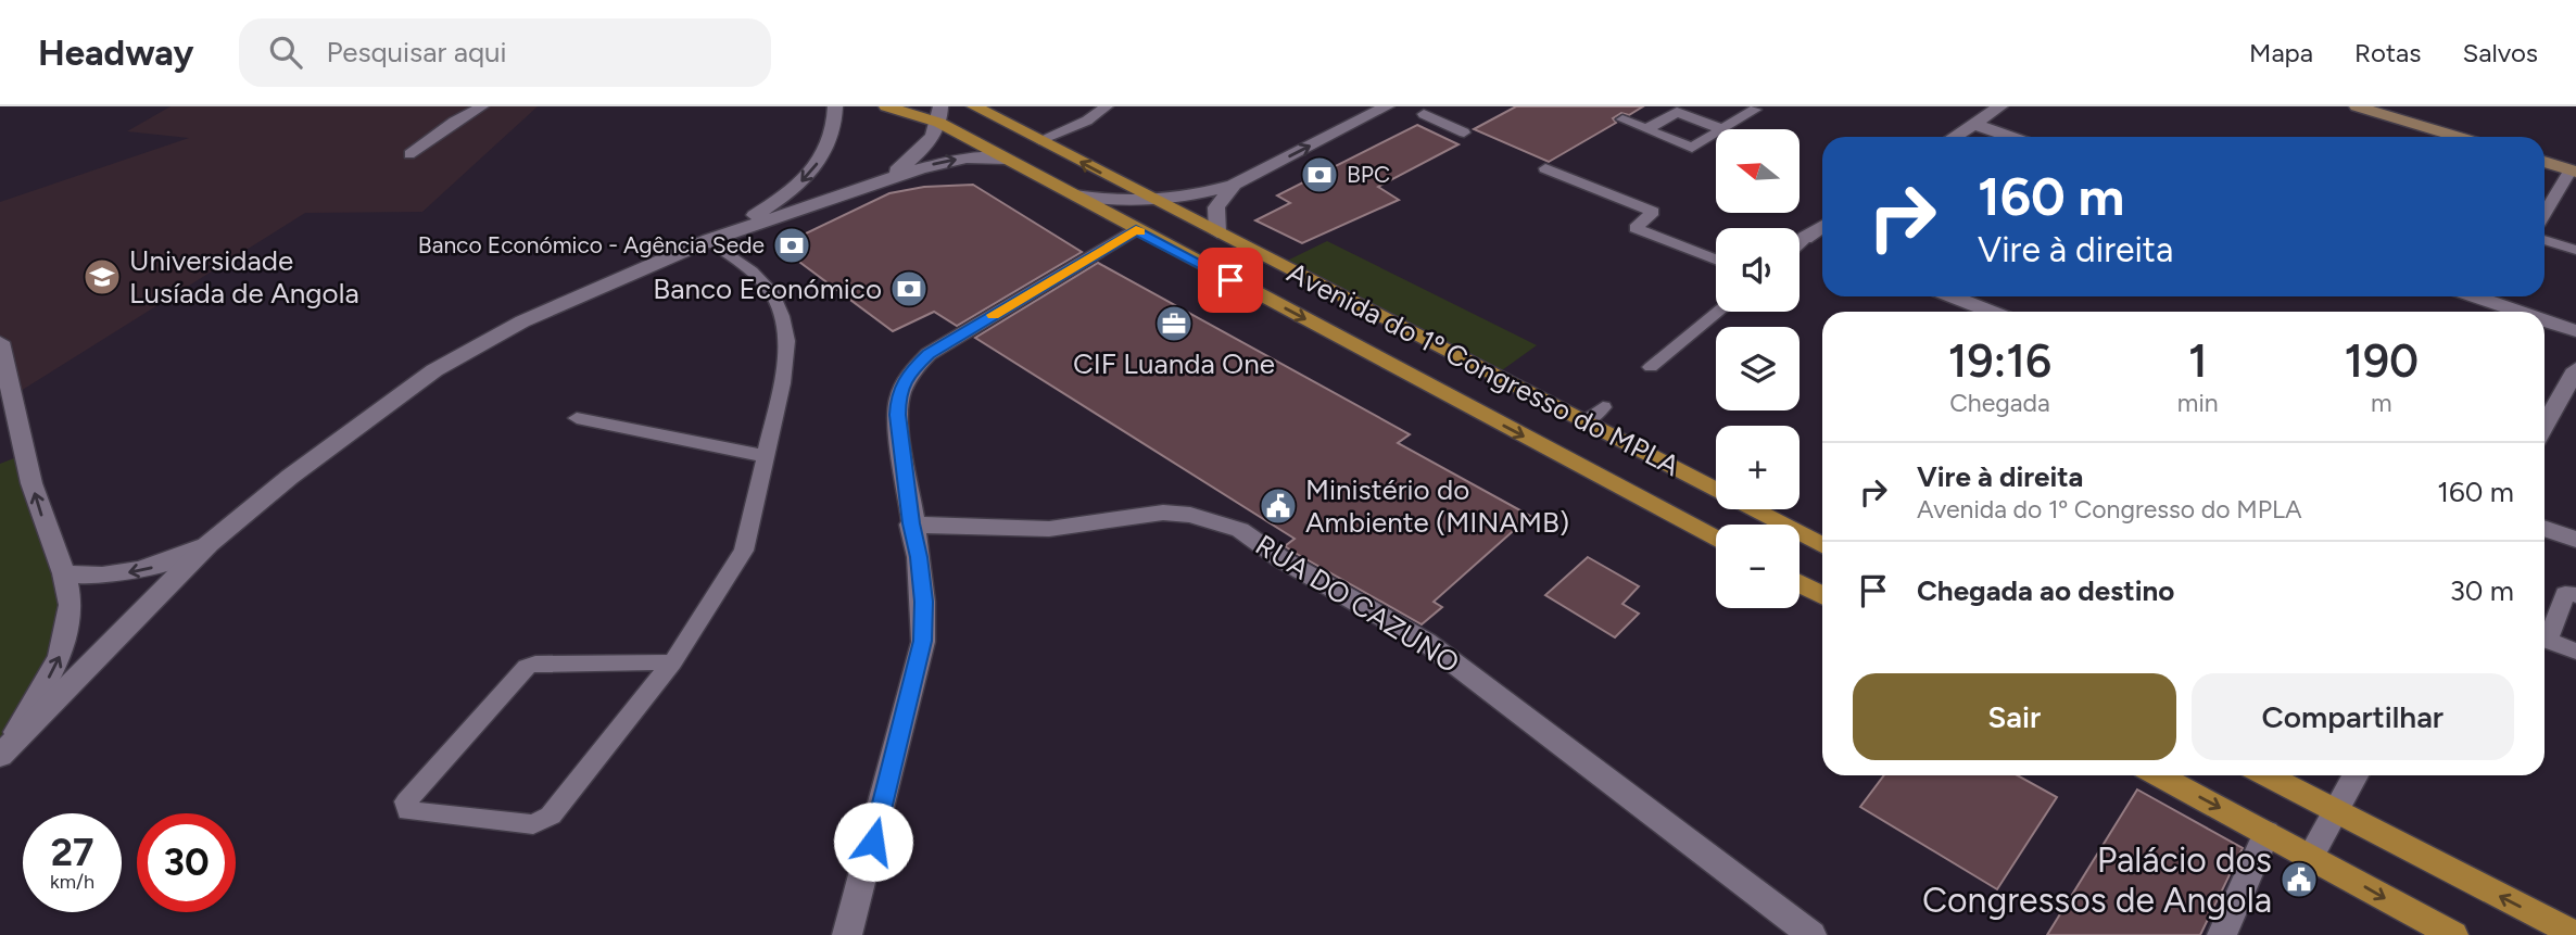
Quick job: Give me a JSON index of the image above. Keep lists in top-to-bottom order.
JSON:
{
  "streets": {
    "main road": ["Avenida do 1º Congresso do MPLA"],
    "street": ["RUA DO CAZUNO"]
  },
  "places": {
    "bank": ["BPC", "Banco Económico - Agência Sede", "Banco Económico"],
    "school or university": ["Universidade Lusíada de Angola"],
    "office": ["CIF Luanda One"],
    "public building": ["Ministério do Ambiente (MINAMB)", "Palácio dos Congressos de Angola"]
  },
  "north": "left",
  "page": {
    "header": "Headway",
    "search": "Pesquisar aqui",
    "nav": ["Mapa", "Rotas", "Salvos"],
    "map_buttons": ["+", "−"],
    "turn": ["160 m", "Vire à direita"],
    "eta": [
      "19:16",
      "Chegada",
      "1",
      "min",
      "190",
      "m"
    ],
    "list": [
      {
        "name": "Vire à direita",
        "note": "Avenida do 1º Congresso do MPLA",
        "value": "160 m"
      },
      {
        "name": "Chegada ao destino",
        "value": "30 m"
      }
    ],
    "buttons": ["Sair", "Compartilhar"],
    "speed": "27 km/h",
    "limit": "30"
  }
}
